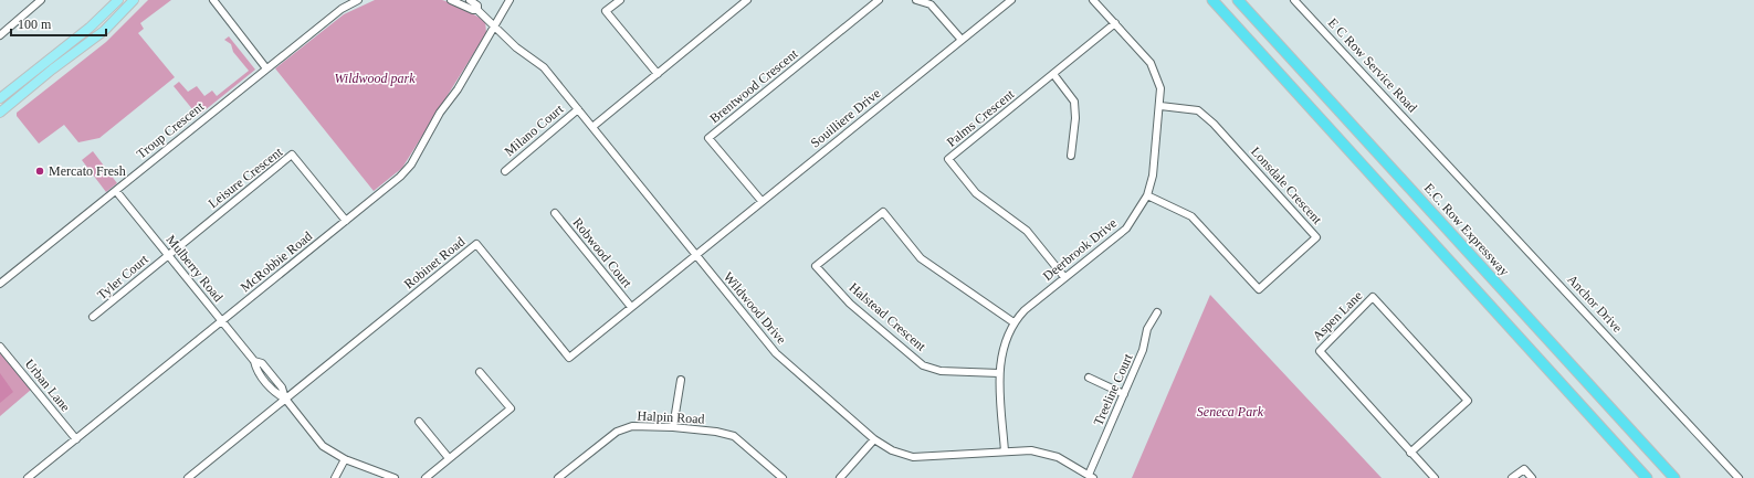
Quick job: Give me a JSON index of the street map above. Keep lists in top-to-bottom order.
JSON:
{
  "streets": {
    "highway": ["E.C. Row Expressway"],
    "street": [
      "E C Row Service Road",
      "Brentwood Crescent",
      "Souilliere Drive",
      "Palms Crescent",
      "Troup Crescent",
      "Milano Court",
      "Leisure Crescent",
      "Lonsdale Crescent",
      "Deerbrook Drive",
      "Robwood Court",
      "McRobbie Road",
      "Robinet Road",
      "Mulberry Road",
      "Tyler Court",
      "Anchor Drive",
      "Wildwood Drive",
      "Aspen Lane",
      "Halstead Crescent",
      "Urban Lane",
      "Treeline Court",
      "Halpin Road"
    ]
  },
  "crossings": [
    ["E C Row Service Road", "Anchor Drive"],
    ["Brentwood Crescent", "Souilliere Drive"],
    ["Souilliere Drive", "Robinet Road"],
    ["Souilliere Drive", "Wildwood Drive"],
    ["Palms Crescent", "Deerbrook Drive"],
    ["Troup Crescent", "Mulberry Road"],
    ["Milano Court", "Wildwood Drive"],
    ["Leisure Crescent", "McRobbie Road"],
    ["Leisure Crescent", "Mulberry Road"],
    ["Leisure Crescent", "Tyler Court"],
    ["Lonsdale Crescent", "Deerbrook Drive"],
    ["Deerbrook Drive", "Wildwood Drive"],
    ["Deerbrook Drive", "Halstead Crescent"],
    ["Robwood Court", "Robinet Road"],
    ["McRobbie Road", "Mulberry Road"],
    ["McRobbie Road", "Wildwood Drive"],
    ["McRobbie Road", "Urban Lane"],
    ["Robinet Road", "Mulberry Road"],
    ["Robinet Road", "Wildwood Drive"],
    ["Mulberry Road", "Tyler Court"],
    ["Wildwood Drive", "Treeline Court"]
  ],
  "parks": ["Wildwood park", "Seneca Park"],
  "places": ["Mercato Fresh"],
  "scale_bar": "100 m"
}
